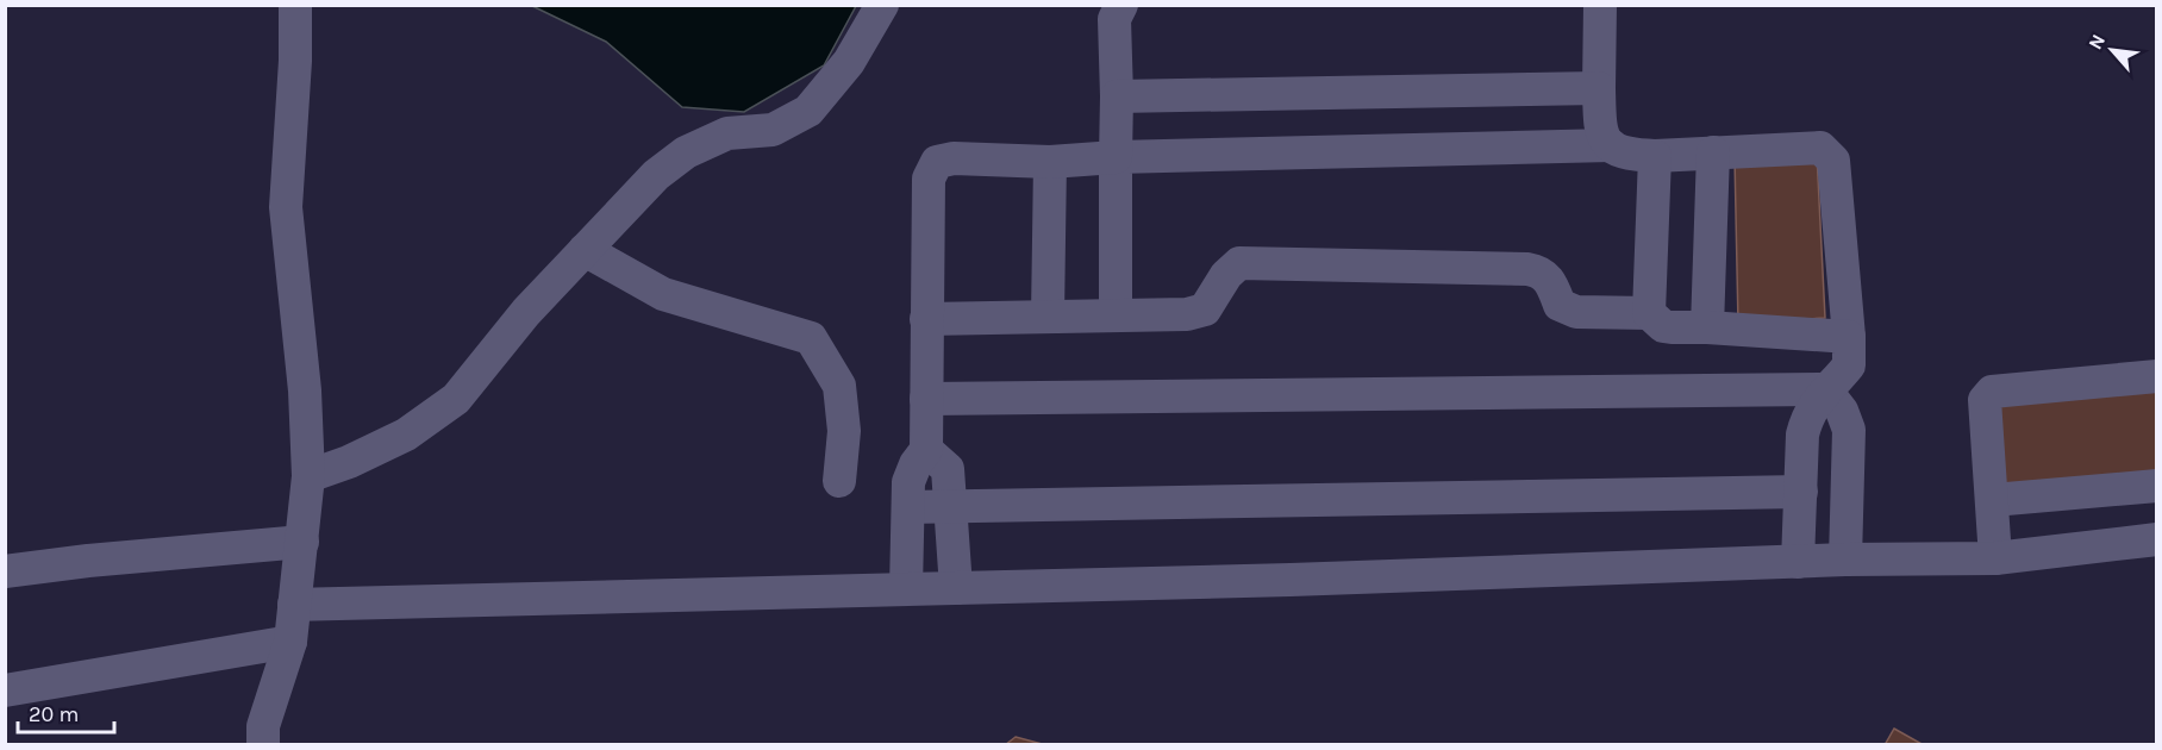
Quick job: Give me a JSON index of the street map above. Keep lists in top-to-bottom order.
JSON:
{
  "scale_bar": "20 m",
  "north": "top left"
}
